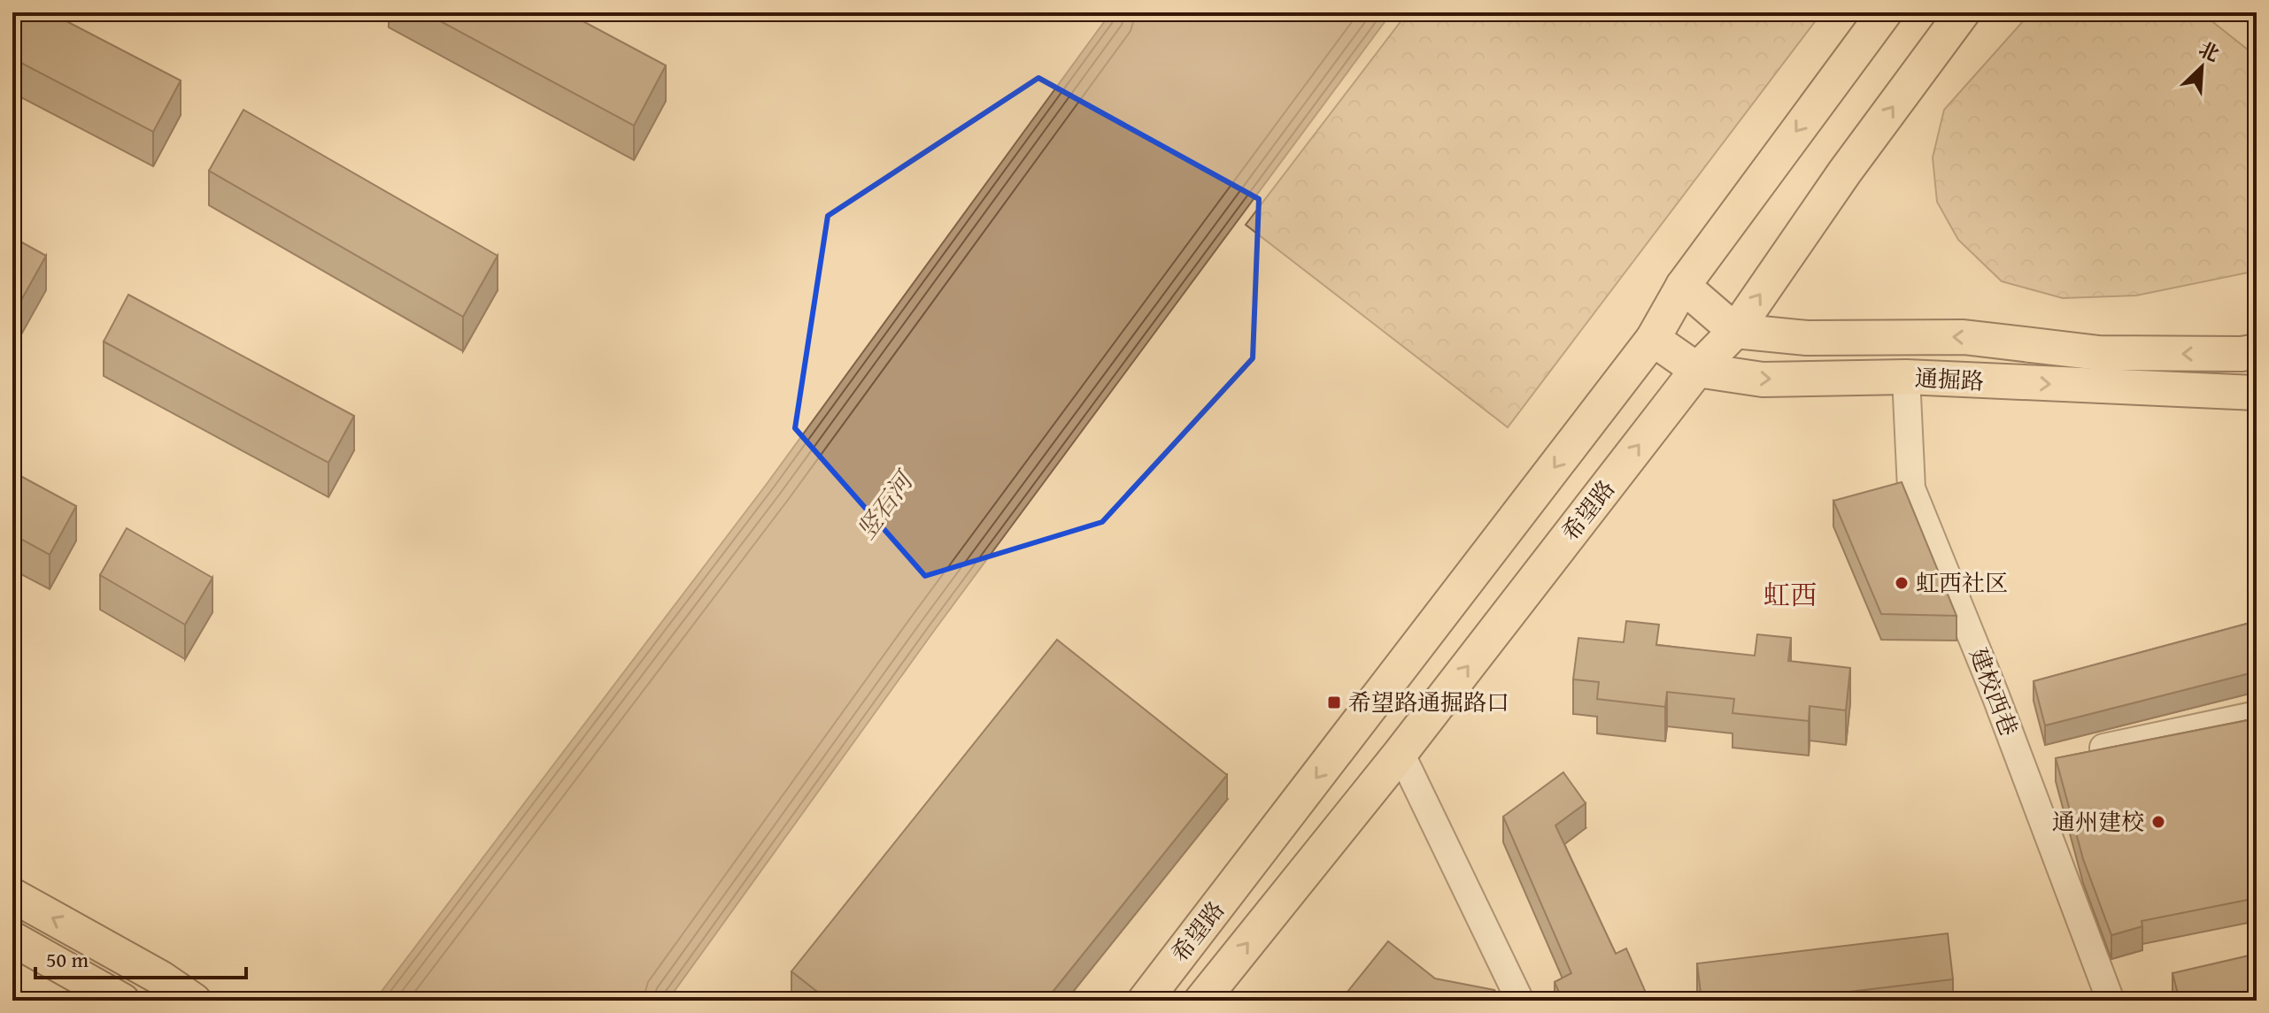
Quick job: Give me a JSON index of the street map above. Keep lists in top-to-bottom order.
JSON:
{
  "streets": {
    "main road": ["通掘路", "希望路"],
    "street": ["建校西巷"]
  },
  "crossings": [
    ["通掘路", "希望路"],
    ["通掘路", "建校西巷"]
  ],
  "districts": ["虹西"],
  "water": ["竖石河"],
  "places": {
    "other": ["虹西社区", "通州建校"],
    "transit": ["希望路通掘路口"]
  },
  "scale_bar": "50 m",
  "north": "top right"
}
